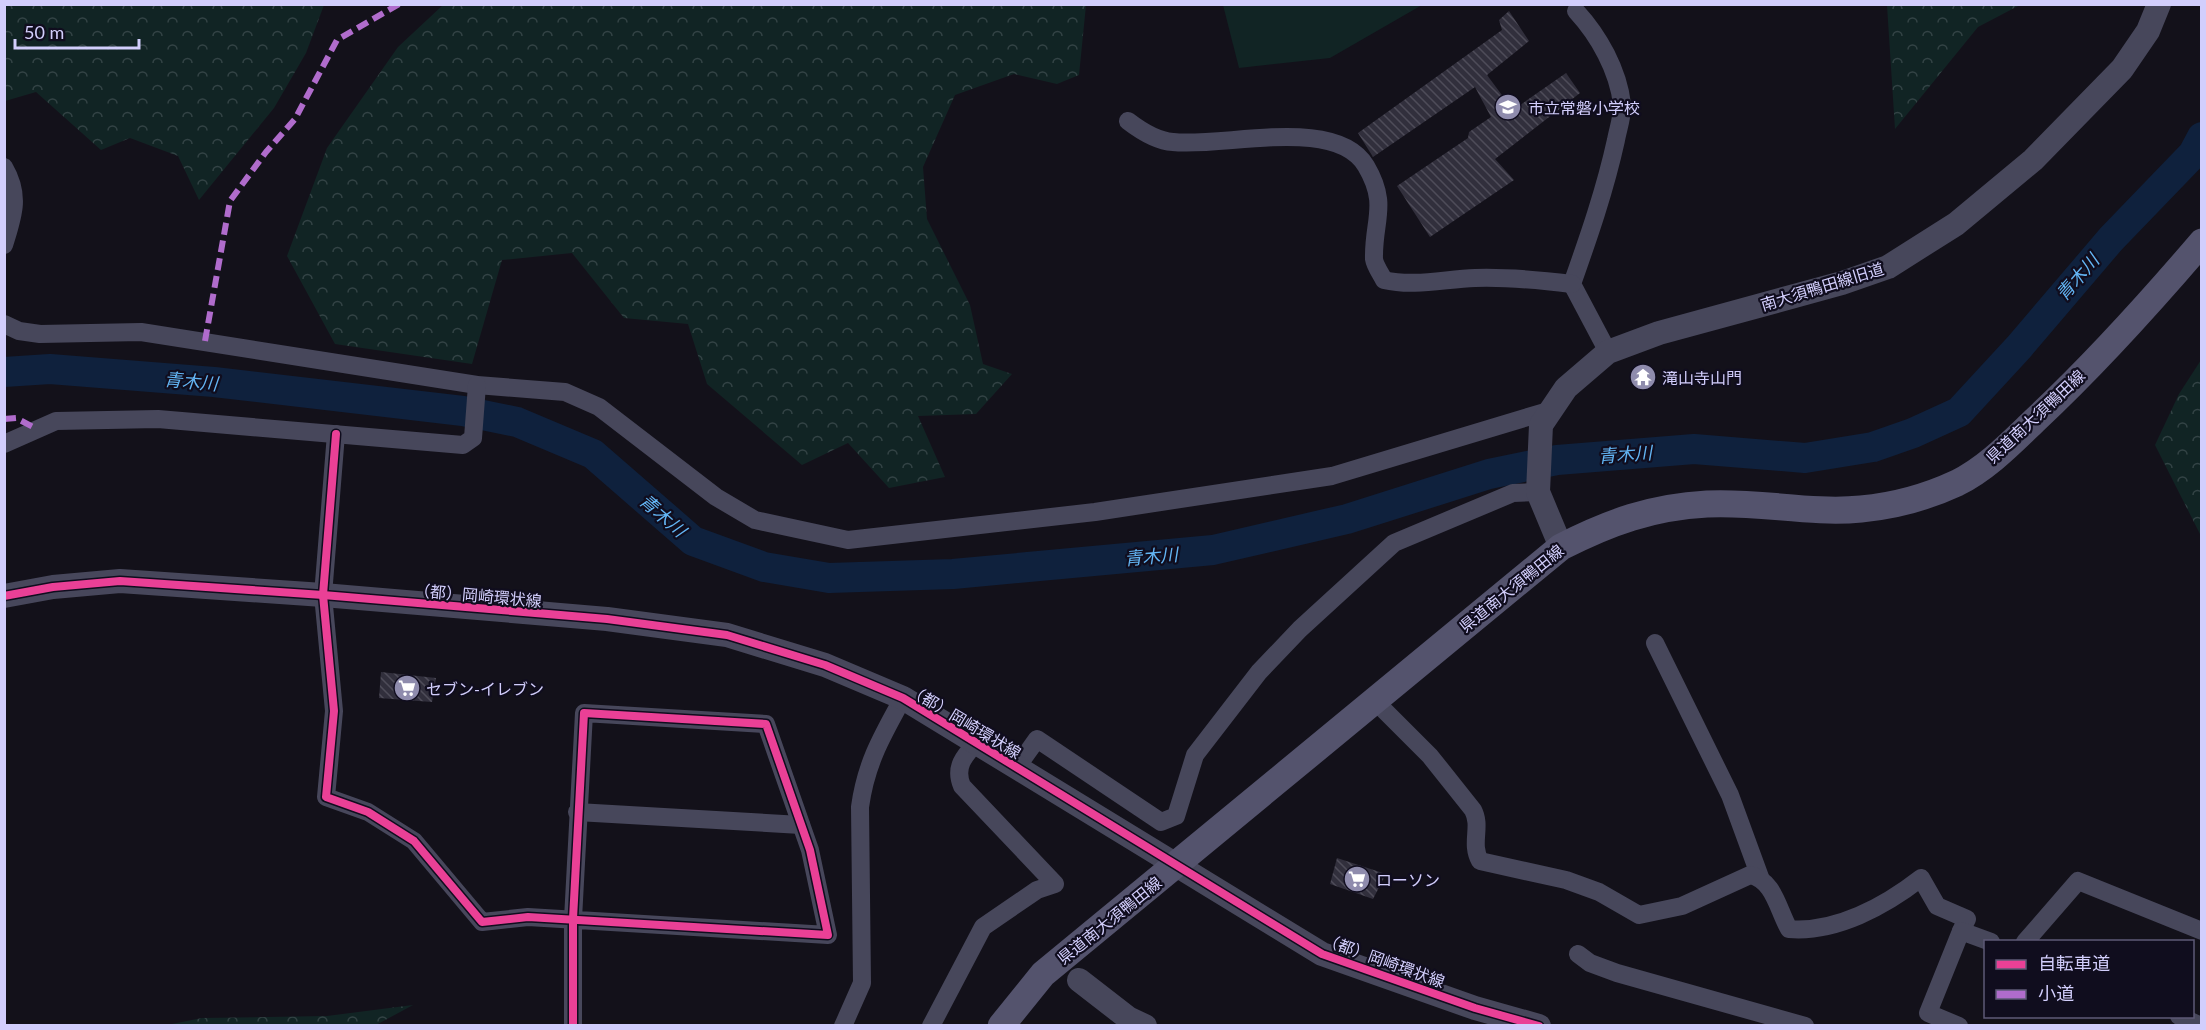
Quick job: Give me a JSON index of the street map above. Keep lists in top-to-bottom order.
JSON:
{
  "streets": {
    "main road": ["県道南大須鴨田線"],
    "street": ["南大須鴨田線旧道", "（都）岡崎環状線"]
  },
  "crossings": [
    ["県道南大須鴨田線", "（都）岡崎環状線"]
  ],
  "water": ["青木川"],
  "places": {
    "school or university": ["市立常磐小学校"],
    "temple": ["滝山寺山門"],
    "supermarket": ["セブン-イレブン", "ローソン"]
  },
  "legend": ["自転車道", "小道"],
  "scale_bar": "50 m"
}
